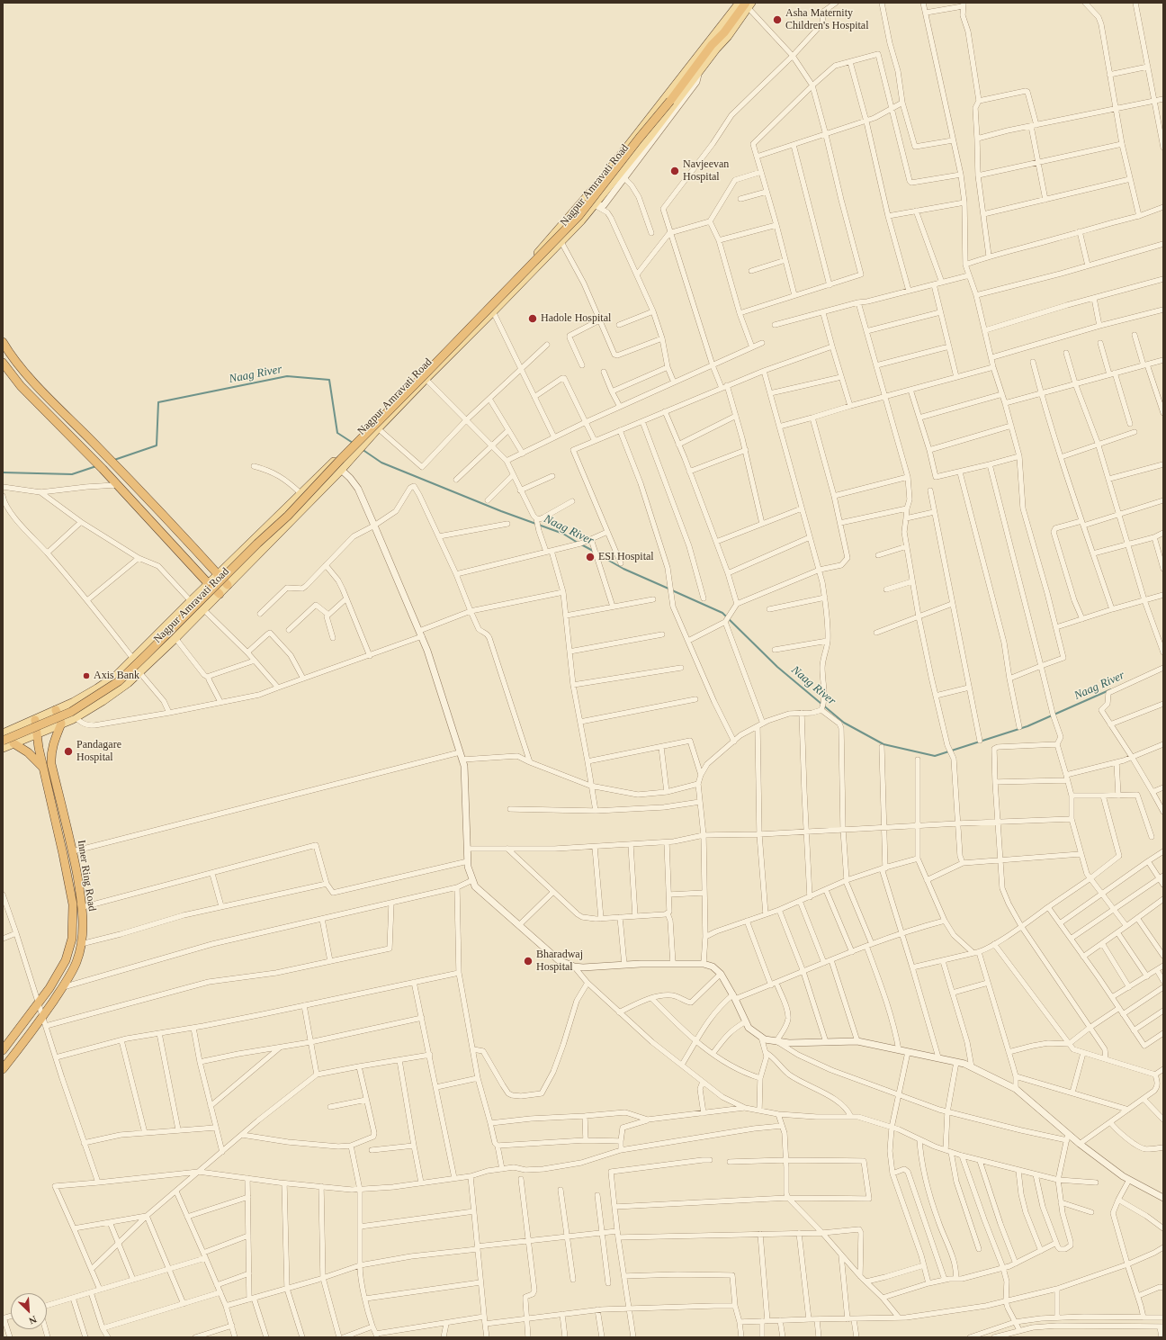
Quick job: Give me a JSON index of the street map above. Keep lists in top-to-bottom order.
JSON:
{
  "streets": {
    "highway": ["Inner Ring Road"],
    "main road": ["Nagpur Amravati Road"]
  },
  "crossings": [
    ["Nagpur Amravati Road", "Inner Ring Road"]
  ],
  "water": ["Naag River"],
  "places": [
    "Asha Maternity Children's Hospital",
    "Navjeevan Hospital",
    "Hadole Hospital",
    "ESI Hospital",
    "Axis Bank",
    "Pandagare Hospital",
    "Bharadwaj Hospital"
  ],
  "north": "bottom right"
}
